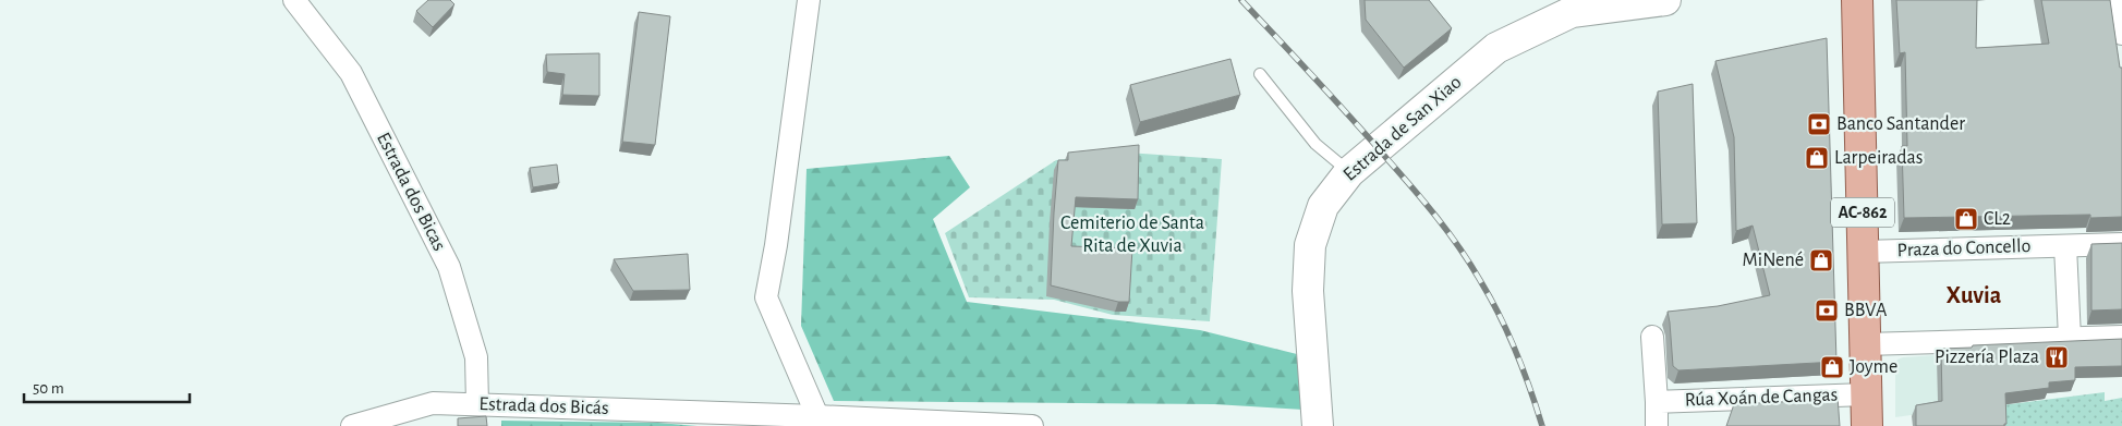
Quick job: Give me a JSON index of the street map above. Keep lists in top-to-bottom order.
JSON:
{
  "streets": {
    "main road": ["AC-862"],
    "street": [
      "Estrada de San Xiao",
      "Estrada dos Bicas",
      "Praza do Concello",
      "Rúa Xoán de Cangas",
      "Estrada dos Bicás"
    ]
  },
  "crossings": [
    ["Estrada dos Bicas", "Estrada dos Bicás"],
    ["AC-862", "Praza do Concello"],
    ["AC-862", "Rúa Xoán de Cangas"]
  ],
  "districts": ["Xuvia"],
  "parks": ["Cemiterio de Santa Rita de Xuvia"],
  "places": {
    "bank": ["Banco Santander", "BBVA"],
    "shop": [
      "Larpeiradas",
      "CL2",
      "MiNené",
      "Joyme"
    ],
    "restaurant": ["Pizzería Plaza"]
  },
  "scale_bar": "50 m"
}
